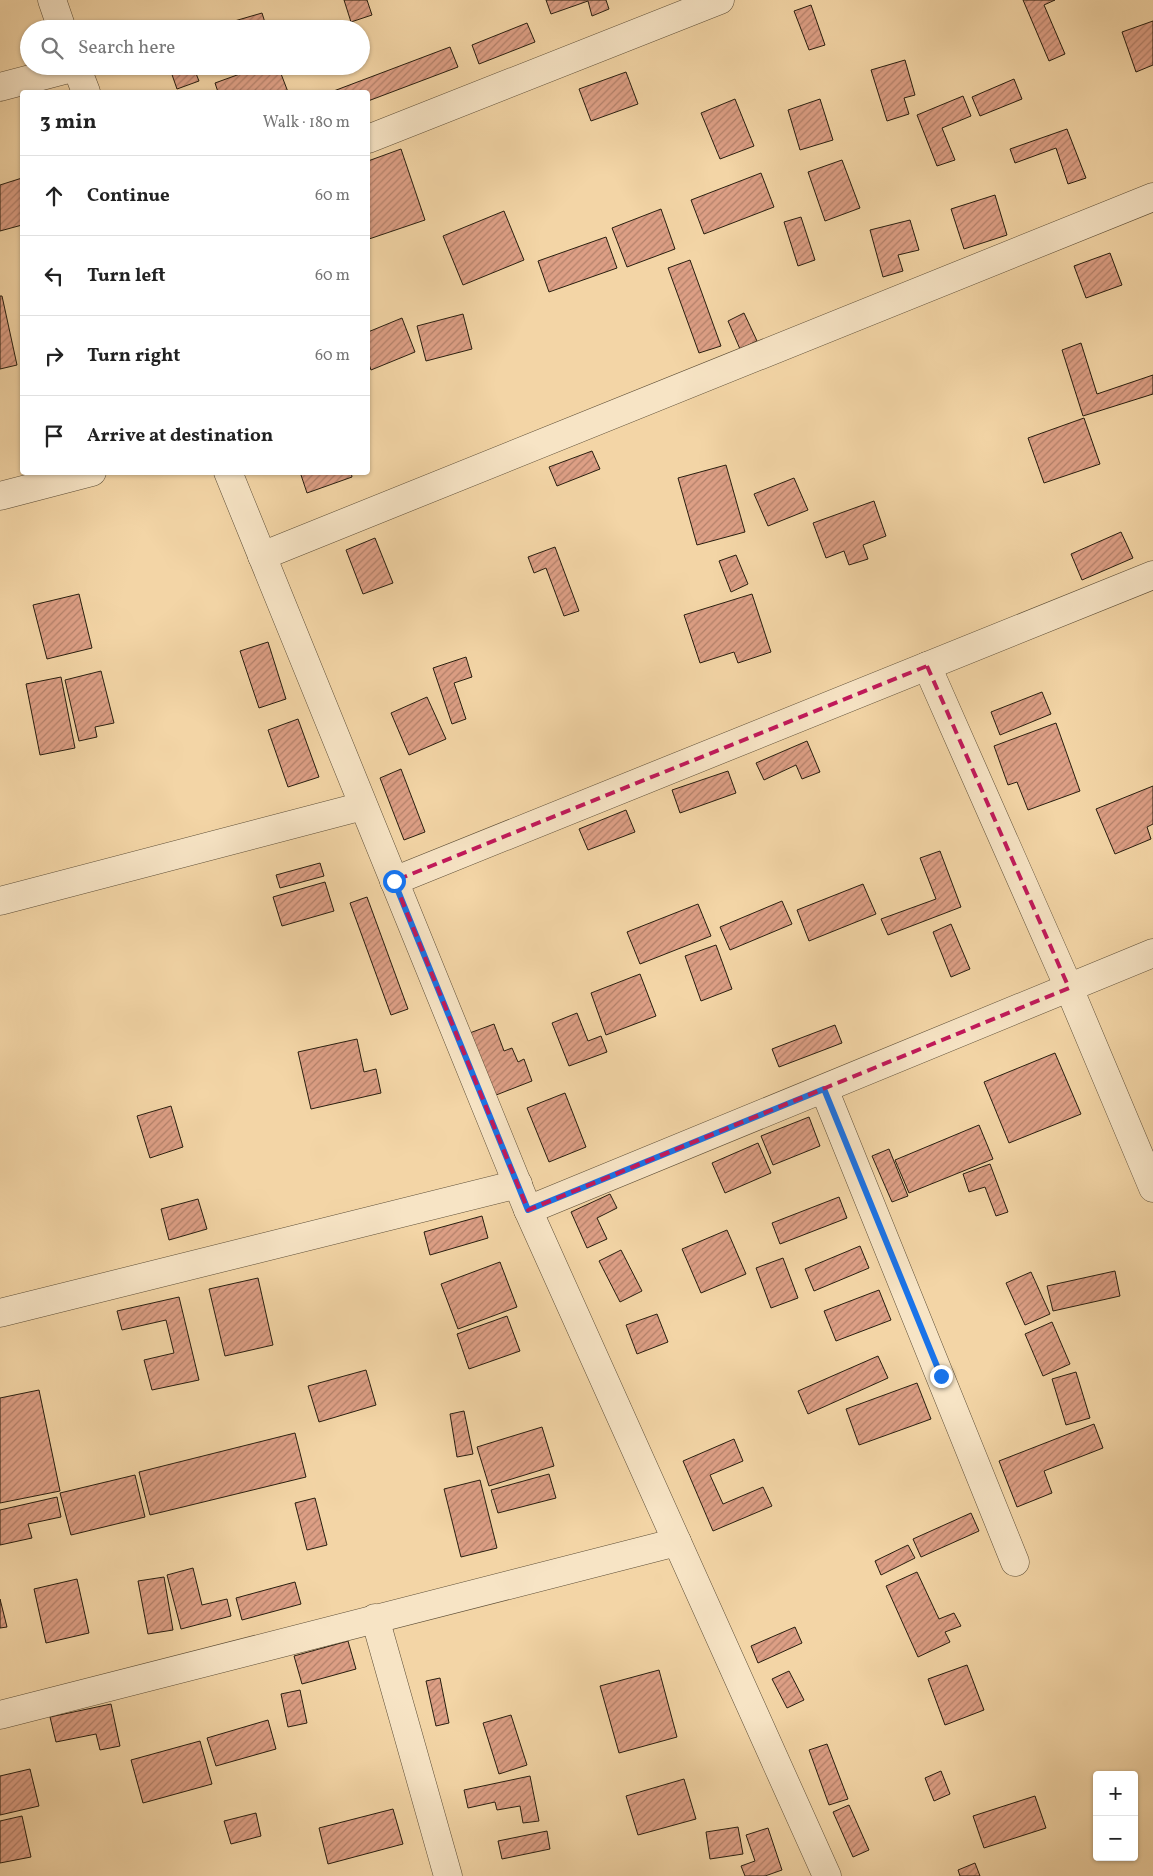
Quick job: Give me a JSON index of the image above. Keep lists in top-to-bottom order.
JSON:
{
  "page": {
    "search": "Search here",
    "heading": ["3 min", "Walk · 180 m"],
    "list": [
      ["Continue", "60 m"],
      ["Turn left", "60 m"],
      ["Turn right", "60 m"],
      "Arrive at destination"
    ],
    "map_buttons": ["+", "−"]
  }
}
